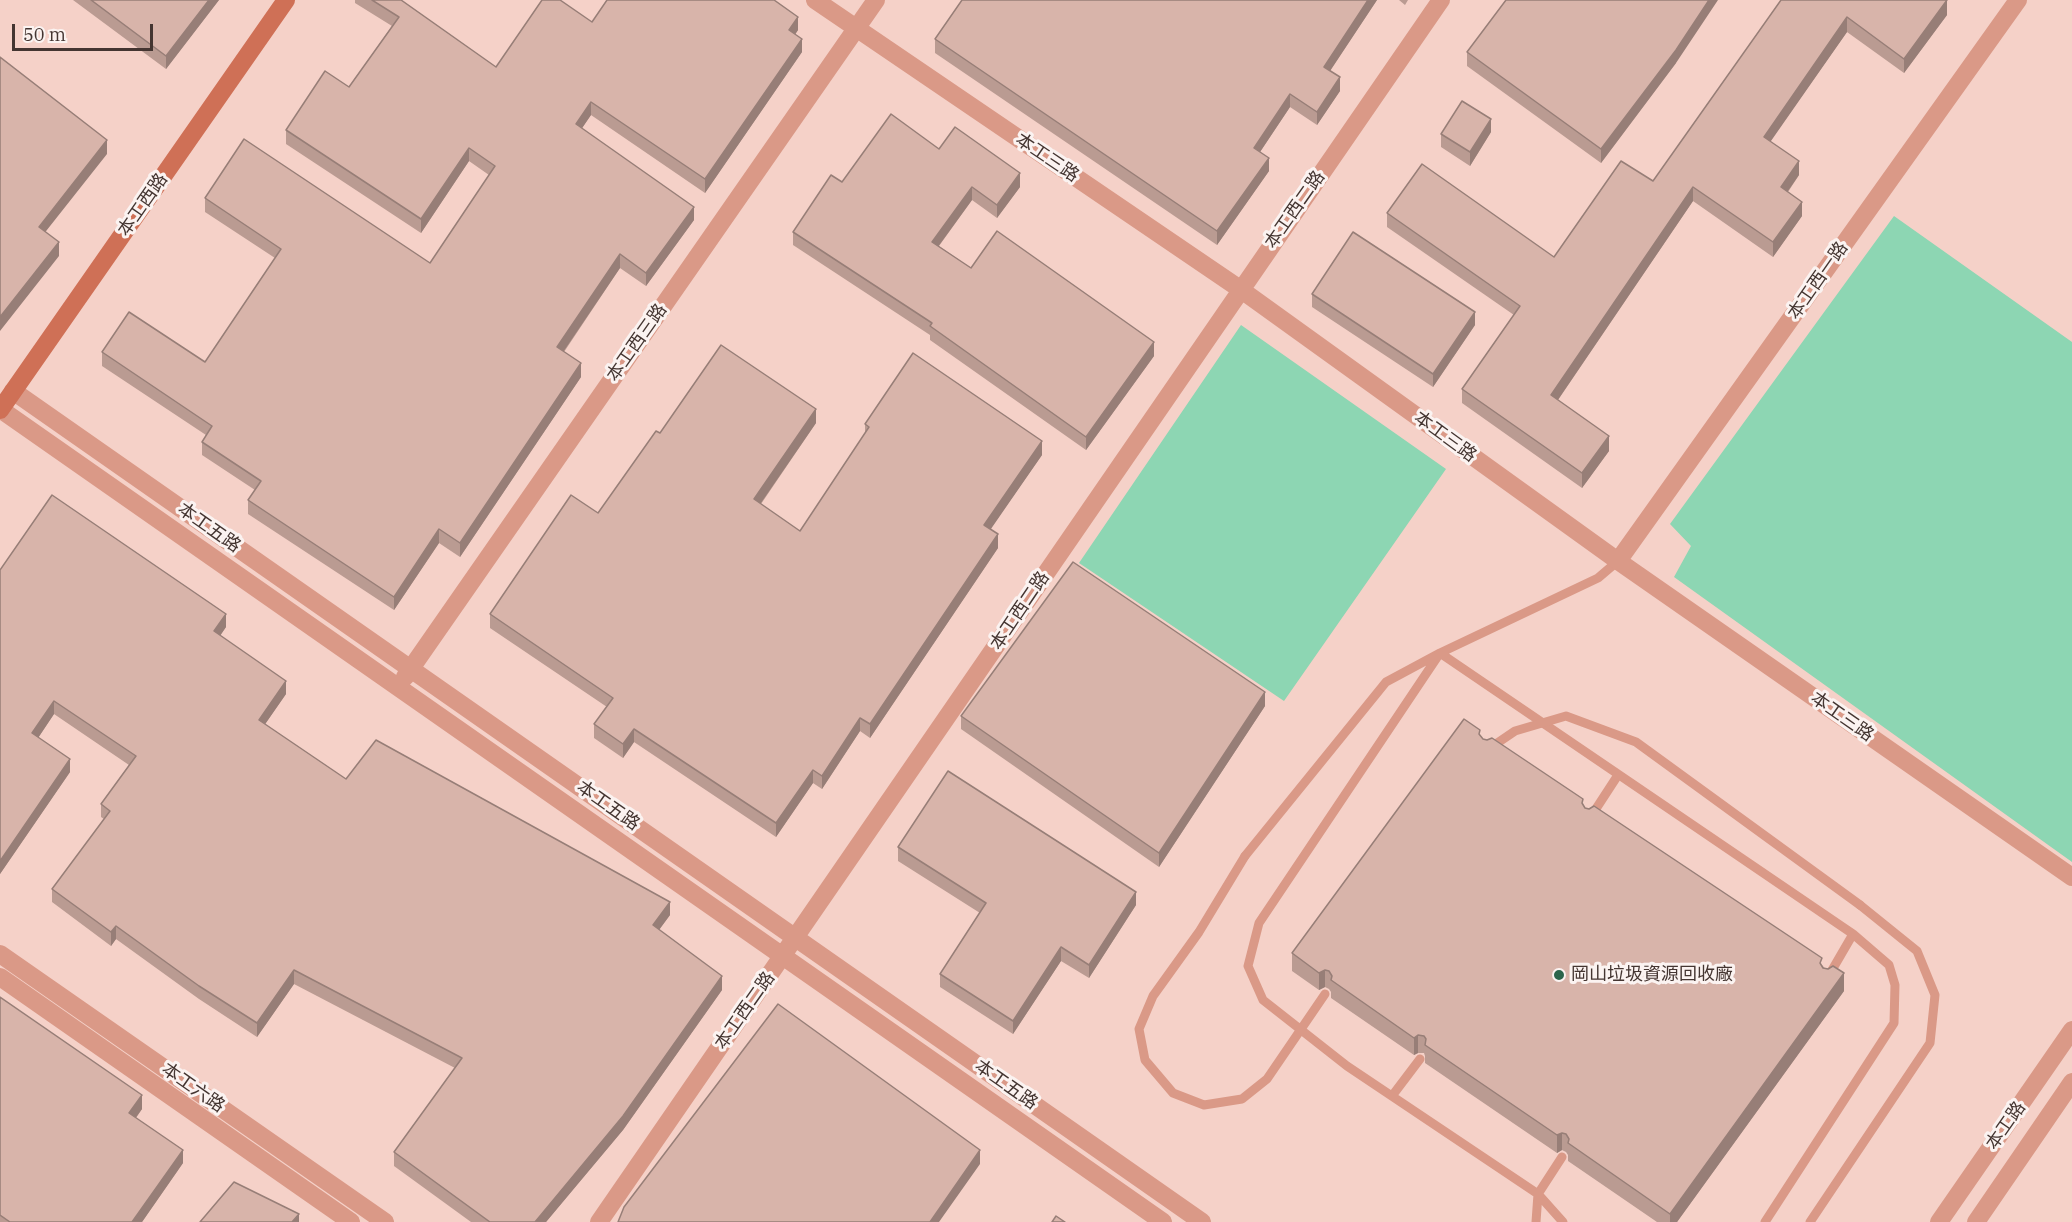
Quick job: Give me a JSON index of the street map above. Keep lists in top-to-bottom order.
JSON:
{
  "streets": {
    "street": [
      "本工三路",
      "本工西路",
      "本工西二路",
      "本工西一路",
      "本工西三路",
      "本工五路",
      "本工六路",
      "本工路"
    ]
  },
  "crossings": [
    ["本工三路", "本工西二路"],
    ["本工三路", "本工西一路"],
    ["本工三路", "本工西三路"],
    ["本工西路", "本工五路"],
    ["本工西二路", "本工五路"],
    ["本工西三路", "本工五路"]
  ],
  "places": ["岡山垃圾資源回收廠"],
  "scale_bar": "50 m"
}
